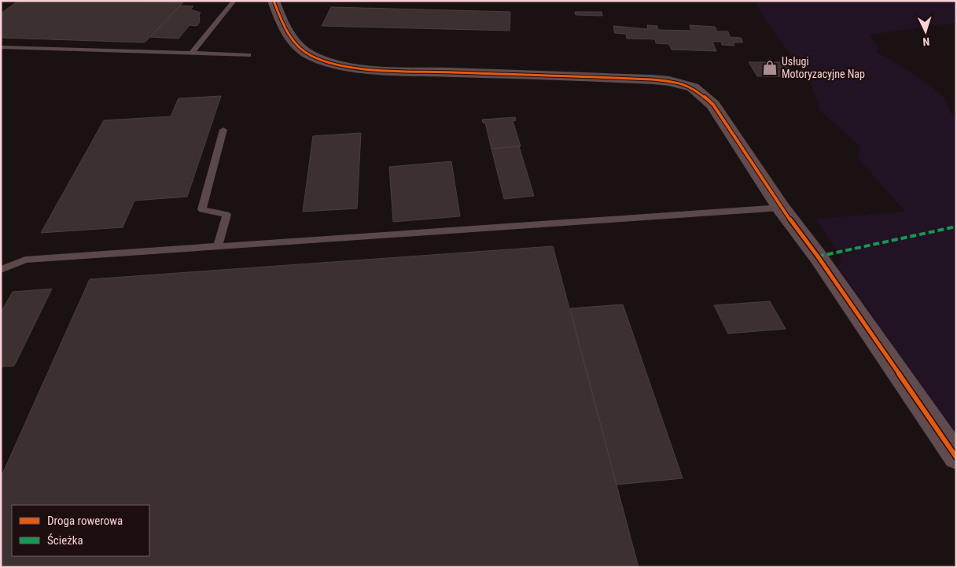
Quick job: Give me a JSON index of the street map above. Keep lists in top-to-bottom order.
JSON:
{
  "places": {
    "shop": ["Usługi Motoryzacyjne Nap"]
  },
  "legend": ["Droga rowerowa", "Ścieżka"],
  "north": "bottom"
}
